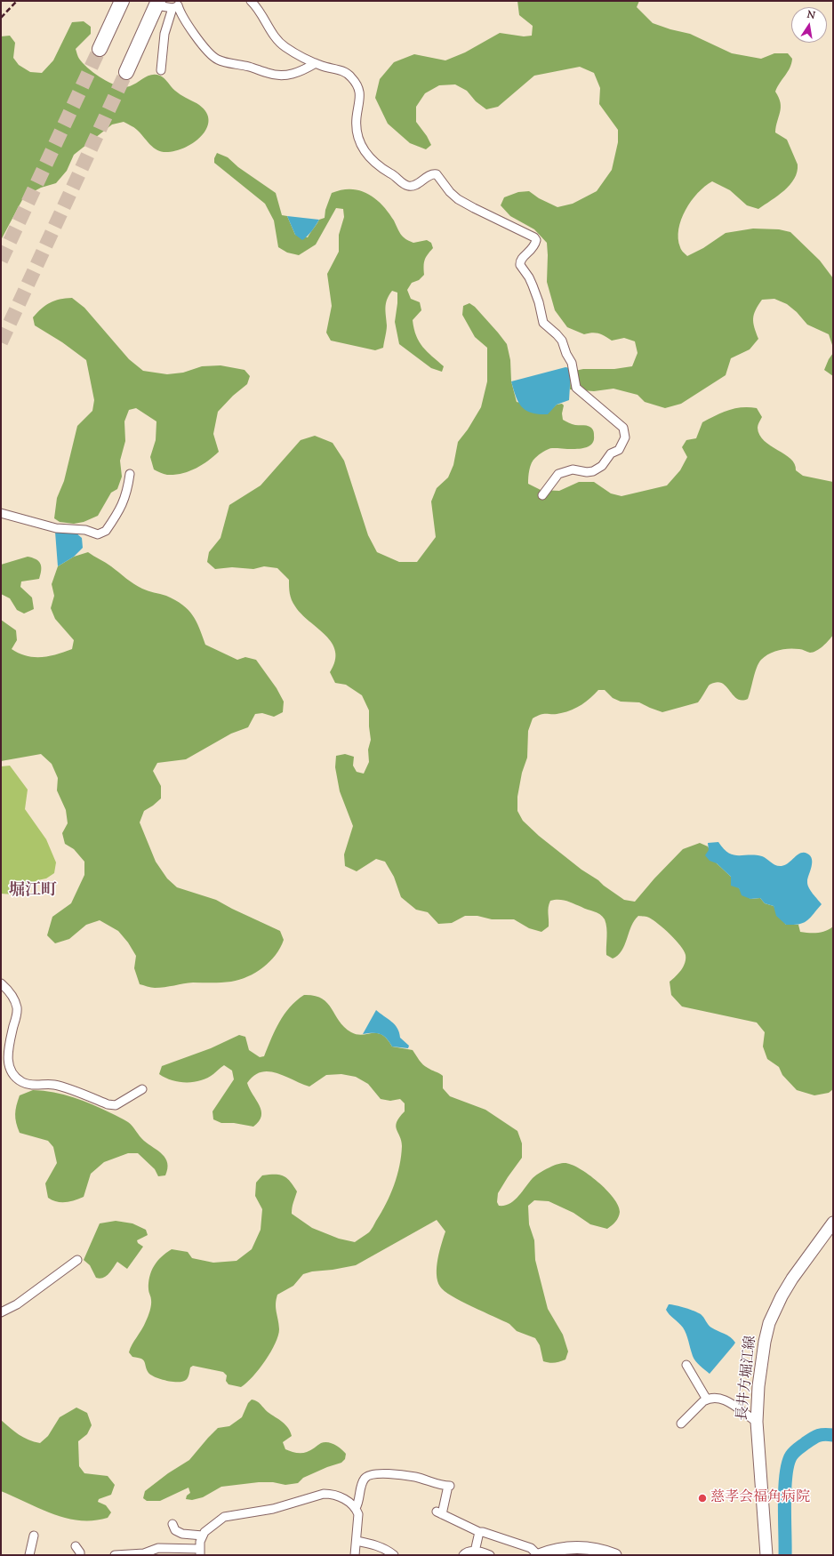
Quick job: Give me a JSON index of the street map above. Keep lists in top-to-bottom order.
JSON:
{
  "streets": {
    "main road": ["長井方堀江線"]
  },
  "districts": ["堀江町"],
  "places": ["慈孝会福角病院"],
  "north": "top"
}
